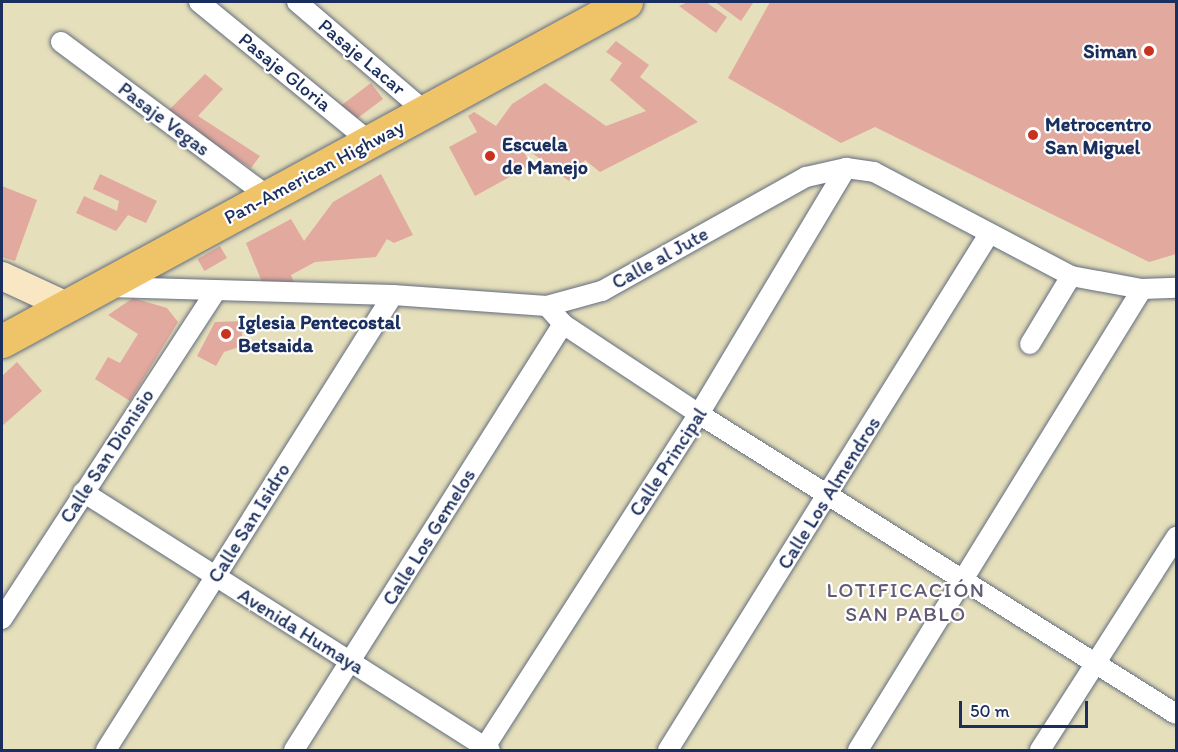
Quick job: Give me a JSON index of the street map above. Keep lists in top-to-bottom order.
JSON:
{
  "streets": {
    "highway": ["Pan-American Highway"],
    "street": [
      "Pasaje Lacar",
      "Pasaje Gloria",
      "Pasaje Vegas",
      "Calle al Jute",
      "Calle San Dionisio",
      "Calle Principal",
      "Calle Los Almendros",
      "Calle San Isidro",
      "Calle Los Gemelos",
      "Avenida Humaya"
    ]
  },
  "crossings": [
    ["Pasaje Lacar", "Pan-American Highway"],
    ["Pasaje Gloria", "Pan-American Highway"],
    ["Pasaje Vegas", "Pan-American Highway"],
    ["Pan-American Highway", "Calle al Jute"],
    ["Calle al Jute", "Calle San Dionisio"],
    ["Calle al Jute", "Calle Principal"],
    ["Calle al Jute", "Calle Los Almendros"],
    ["Calle al Jute", "Calle San Isidro"],
    ["Calle San Dionisio", "Avenida Humaya"],
    ["Calle Principal", "Avenida Humaya"],
    ["Calle San Isidro", "Avenida Humaya"],
    ["Calle Los Gemelos", "Avenida Humaya"]
  ],
  "districts": ["LOTIFICACIÓN SAN PABLO"],
  "places": [
    "Siman",
    "Metrocentro San Miguel",
    "Escuela de Manejo",
    "Iglesia Pentecostal Betsaida"
  ],
  "scale_bar": "50 m"
}
